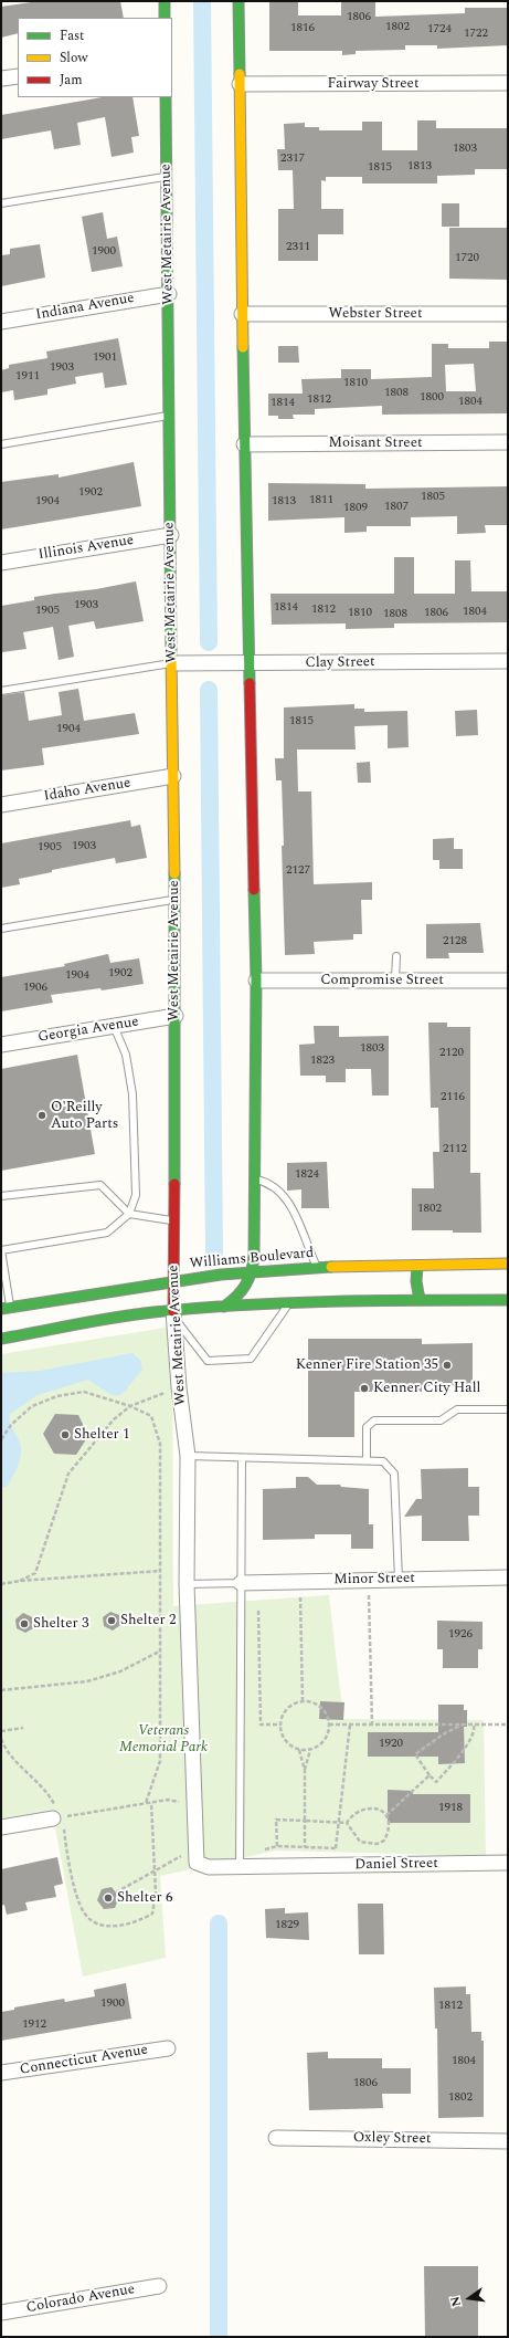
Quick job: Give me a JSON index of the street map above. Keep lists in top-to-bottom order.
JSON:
{
  "streets": {
    "main road": ["West Metairie Avenue", "Williams Boulevard"],
    "street": [
      "Fairway Street",
      "Indiana Avenue",
      "Webster Street",
      "Moisant Street",
      "Illinois Avenue",
      "Clay Street",
      "Idaho Avenue",
      "Compromise Street",
      "Georgia Avenue",
      "Minor Street",
      "Daniel Street",
      "Connecticut Avenue",
      "Oxley Street",
      "Colorado Avenue"
    ]
  },
  "crossings": [
    ["West Metairie Avenue", "Indiana Avenue"],
    ["West Metairie Avenue", "Illinois Avenue"],
    ["West Metairie Avenue", "Clay Street"],
    ["West Metairie Avenue", "Idaho Avenue"],
    ["West Metairie Avenue", "Georgia Avenue"],
    ["West Metairie Avenue", "Williams Boulevard"],
    ["West Metairie Avenue", "Daniel Street"]
  ],
  "parks": ["Veterans Memorial Park"],
  "places": [
    "O'Reilly Auto Parts",
    "Kenner Fire Station 35",
    "Kenner City Hall",
    "Shelter 1",
    "Shelter 2",
    "Shelter 3",
    "Shelter 6"
  ],
  "house_numbers": [
    "1806",
    "1802",
    "1816",
    "1724",
    "1722",
    "1803",
    "2317",
    "1813",
    "1815",
    "2311",
    "1900",
    "1720",
    "1901",
    "1903",
    "1911",
    "1810",
    "1808",
    "1800",
    "1812",
    "1804",
    "1814",
    "1902",
    "1805",
    "1811",
    "1904",
    "1813",
    "1807",
    "1809",
    "1903",
    "1814",
    "1812",
    "1905",
    "1804",
    "1810",
    "1806",
    "1808",
    "1815",
    "1904",
    "1903",
    "1905",
    "2127",
    "2128",
    "1902",
    "1904",
    "1906",
    "1803",
    "2120",
    "1823",
    "2116",
    "2112",
    "1824",
    "1802",
    "1926",
    "1920",
    "1918",
    "1829",
    "1900",
    "1812",
    "1912",
    "1804",
    "1806",
    "1802"
  ],
  "legend": ["Fast", "Slow", "Jam"],
  "north": "left"
}
